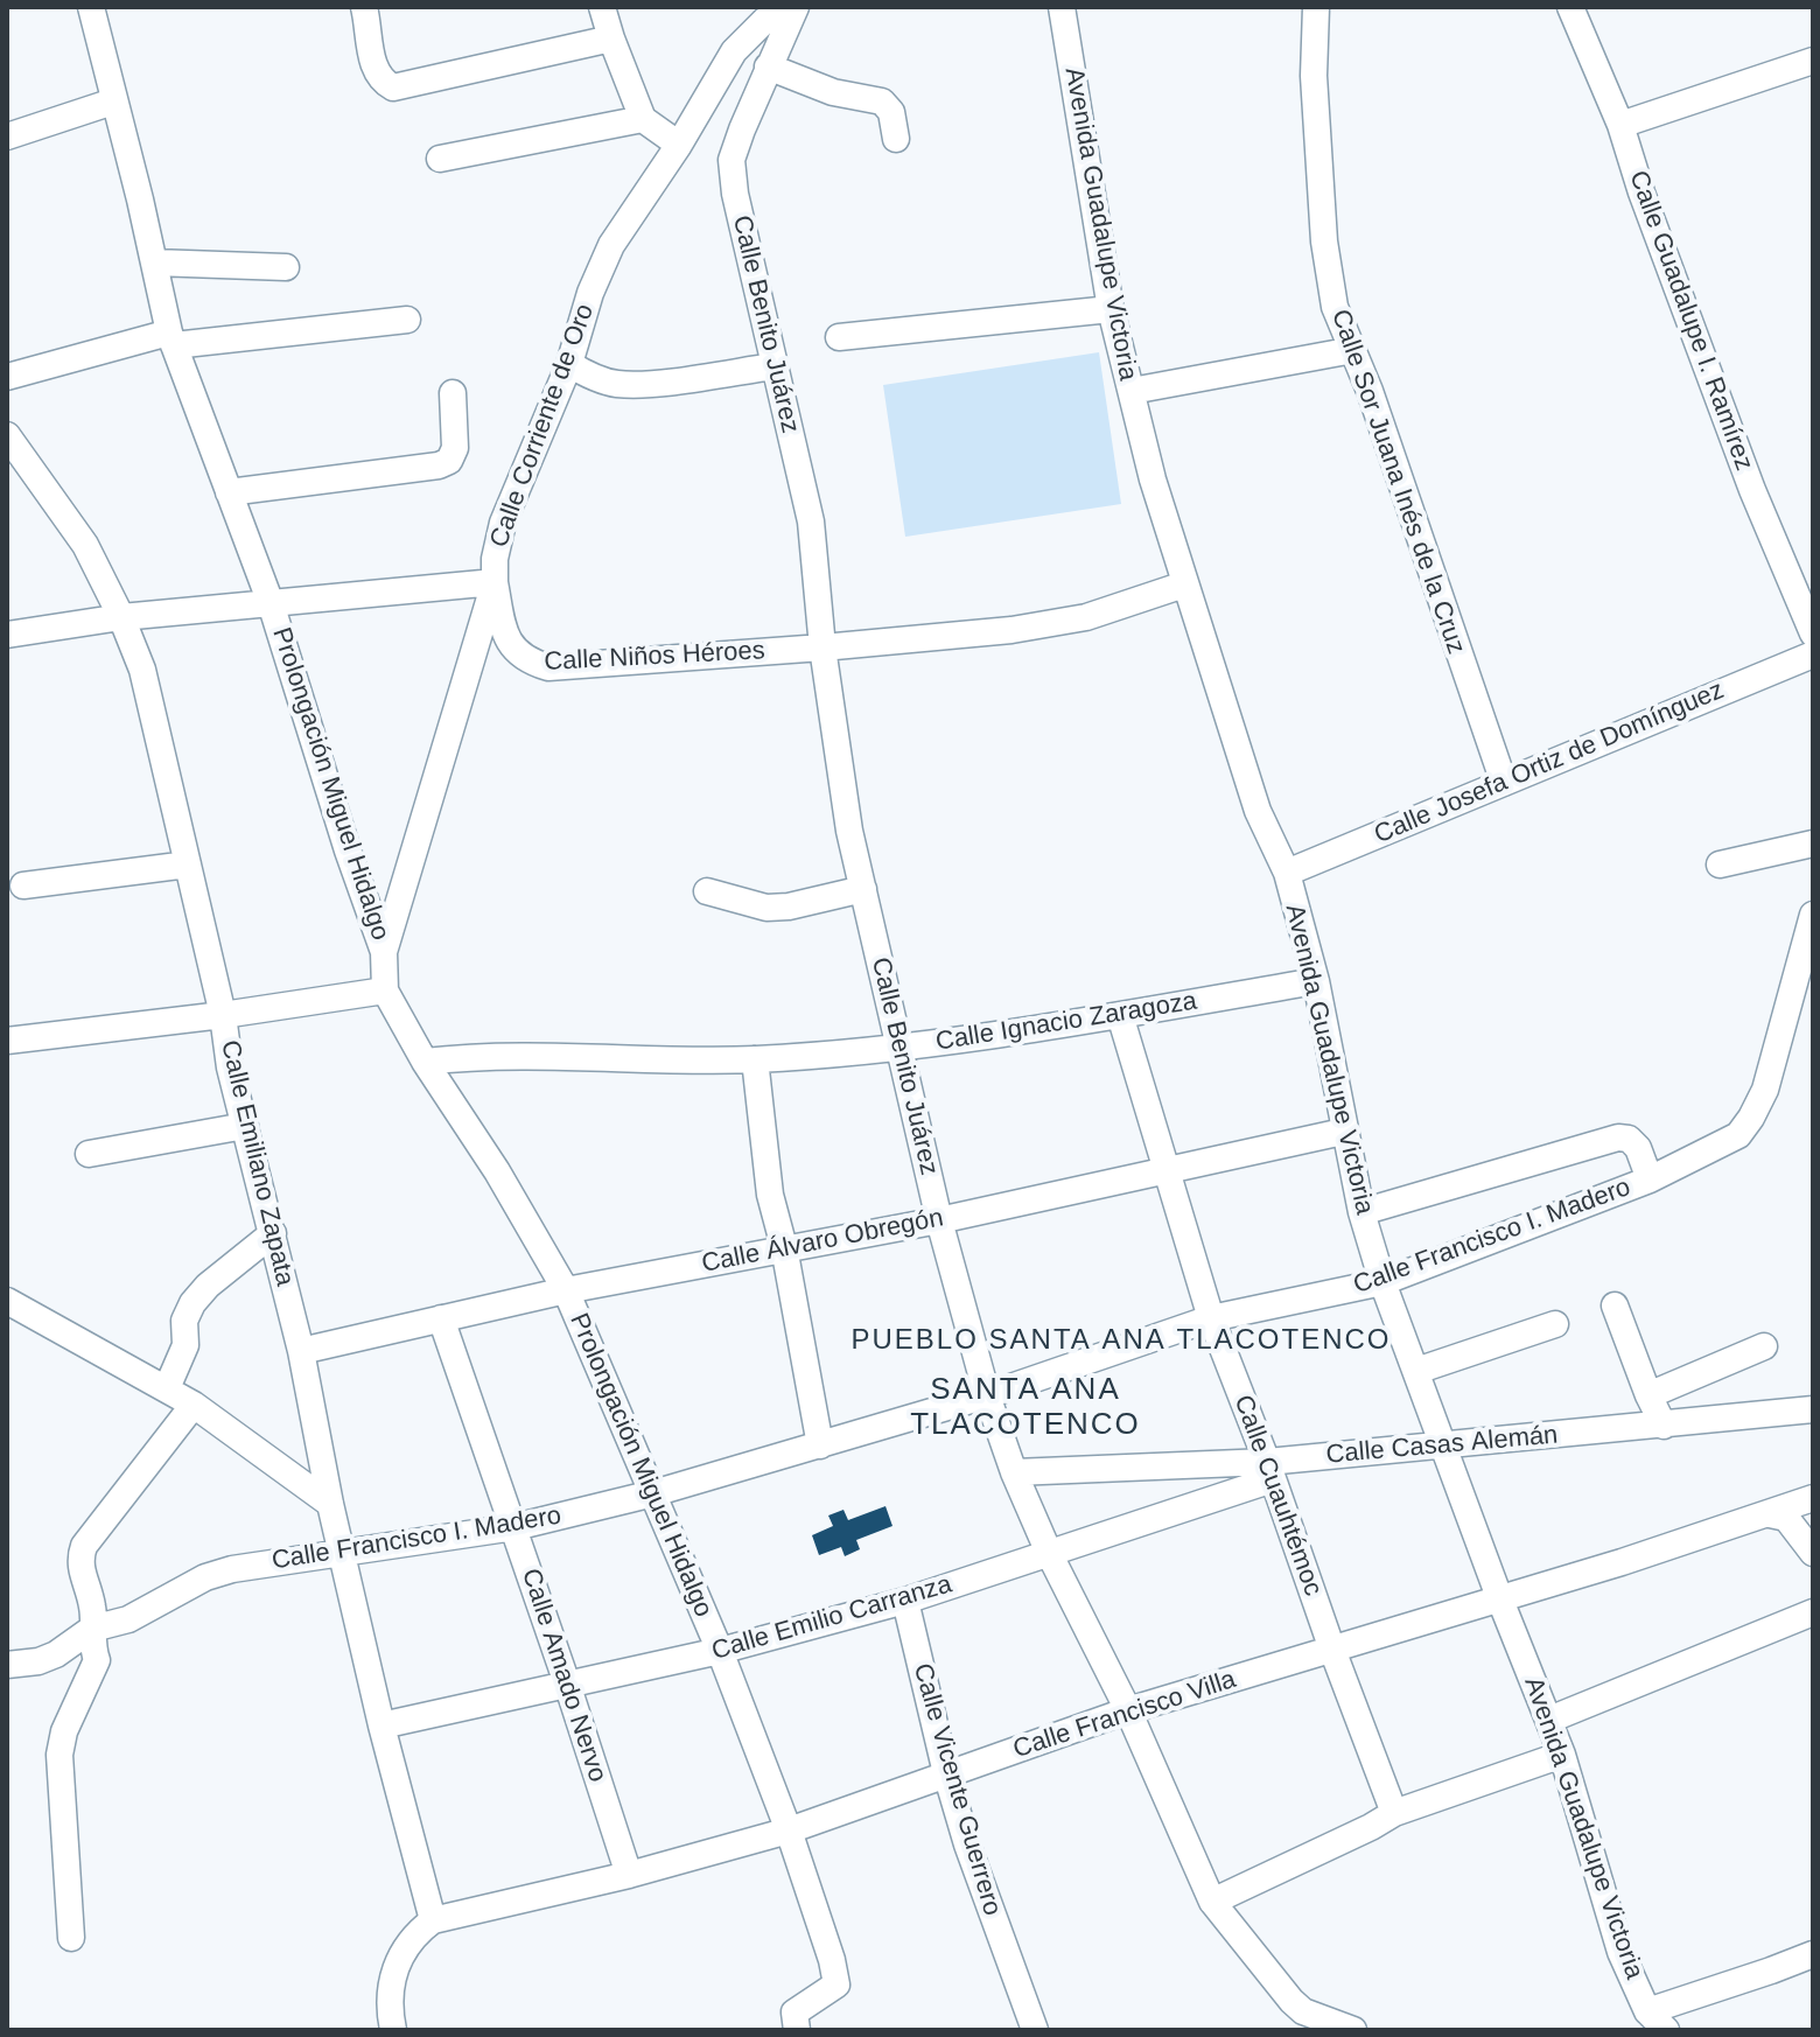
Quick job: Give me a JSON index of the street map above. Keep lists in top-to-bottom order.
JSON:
{
  "streets": {
    "street": [
      "Avenida Guadalupe Victoria",
      "Calle Guadalupe I. Ramírez",
      "Calle Benito Juárez",
      "Calle Corriente de Oro",
      "Calle Sor Juana Inés de la Cruz",
      "Calle Niños Héroes",
      "Calle Josefa Ortiz de Domínguez",
      "Prolongación Miguel Hidalgo",
      "Calle Ignacio Zaragoza",
      "Calle Emiliano Zapata",
      "Calle Francisco I. Madero",
      "Calle Álvaro Obregón",
      "Calle Casas Alemán",
      "Calle Cuauhtémoc",
      "Calle Emilio Carranza",
      "Calle Amado Nervo",
      "Calle Francisco Villa",
      "Calle Vicente Guerrero"
    ]
  },
  "crossings": [
    ["Avenida Guadalupe Victoria", "Calle Niños Héroes"],
    ["Avenida Guadalupe Victoria", "Calle Josefa Ortiz de Domínguez"],
    ["Avenida Guadalupe Victoria", "Calle Ignacio Zaragoza"],
    ["Avenida Guadalupe Victoria", "Calle Francisco I. Madero"],
    ["Avenida Guadalupe Victoria", "Calle Álvaro Obregón"],
    ["Avenida Guadalupe Victoria", "Calle Casas Alemán"],
    ["Avenida Guadalupe Victoria", "Calle Francisco Villa"],
    ["Calle Benito Juárez", "Calle Corriente de Oro"],
    ["Calle Benito Juárez", "Calle Niños Héroes"],
    ["Calle Benito Juárez", "Calle Ignacio Zaragoza"],
    ["Calle Benito Juárez", "Calle Francisco I. Madero"],
    ["Calle Benito Juárez", "Calle Álvaro Obregón"],
    ["Calle Benito Juárez", "Calle Casas Alemán"],
    ["Calle Benito Juárez", "Calle Emilio Carranza"],
    ["Calle Benito Juárez", "Calle Francisco Villa"],
    ["Calle Corriente de Oro", "Calle Niños Héroes"],
    ["Calle Corriente de Oro", "Prolongación Miguel Hidalgo"],
    ["Calle Sor Juana Inés de la Cruz", "Calle Josefa Ortiz de Domínguez"],
    ["Prolongación Miguel Hidalgo", "Calle Ignacio Zaragoza"],
    ["Prolongación Miguel Hidalgo", "Calle Francisco I. Madero"],
    ["Prolongación Miguel Hidalgo", "Calle Álvaro Obregón"],
    ["Prolongación Miguel Hidalgo", "Calle Emilio Carranza"],
    ["Prolongación Miguel Hidalgo", "Calle Francisco Villa"],
    ["Calle Ignacio Zaragoza", "Calle Cuauhtémoc"],
    ["Calle Emiliano Zapata", "Calle Francisco I. Madero"],
    ["Calle Emiliano Zapata", "Calle Álvaro Obregón"],
    ["Calle Emiliano Zapata", "Calle Emilio Carranza"],
    ["Calle Emiliano Zapata", "Calle Francisco Villa"],
    ["Calle Francisco I. Madero", "Calle Cuauhtémoc"],
    ["Calle Francisco I. Madero", "Calle Amado Nervo"],
    ["Calle Álvaro Obregón", "Calle Cuauhtémoc"],
    ["Calle Álvaro Obregón", "Calle Amado Nervo"],
    ["Calle Casas Alemán", "Calle Cuauhtémoc"],
    ["Calle Casas Alemán", "Calle Emilio Carranza"],
    ["Calle Cuauhtémoc", "Calle Emilio Carranza"],
    ["Calle Cuauhtémoc", "Calle Francisco Villa"],
    ["Calle Emilio Carranza", "Calle Amado Nervo"],
    ["Calle Emilio Carranza", "Calle Vicente Guerrero"],
    ["Calle Amado Nervo", "Calle Francisco Villa"],
    ["Calle Francisco Villa", "Calle Vicente Guerrero"]
  ],
  "districts": ["PUEBLO SANTA ANA TLACOTENCO", "SANTA ANA TLACOTENCO"]
}
